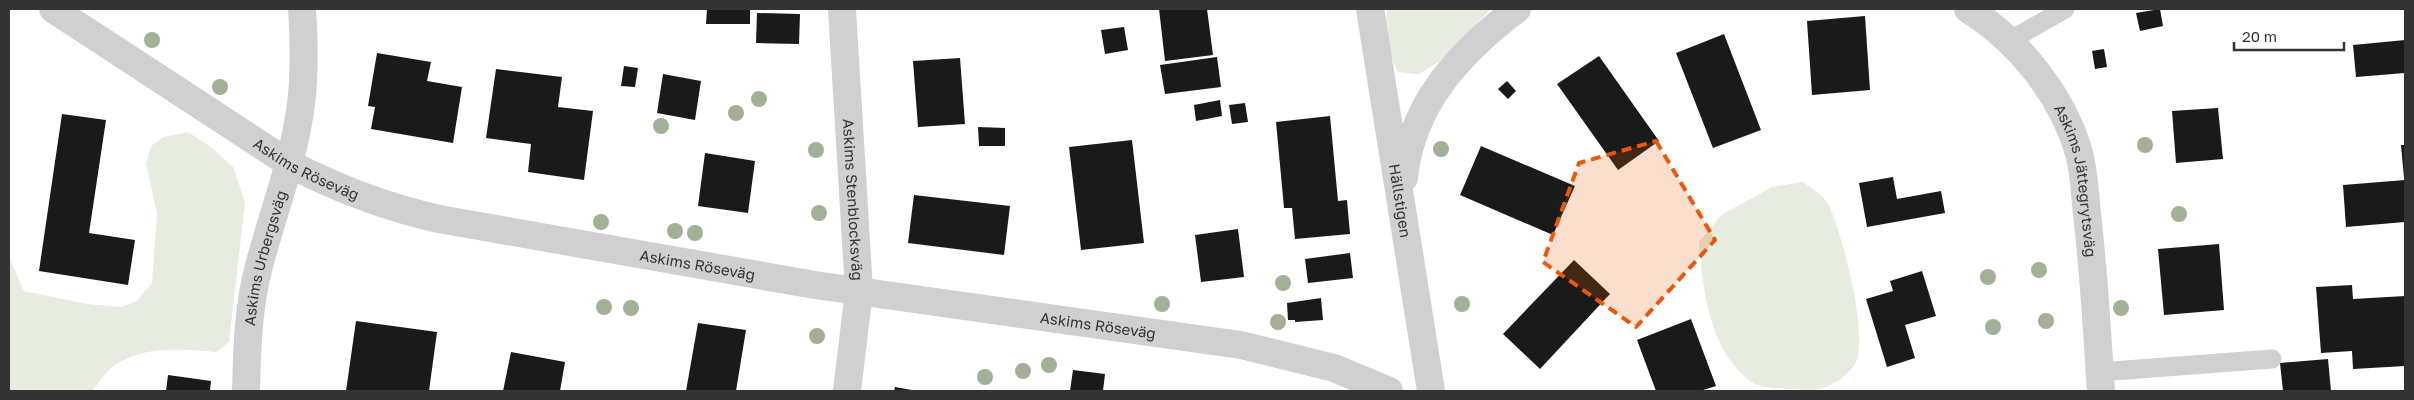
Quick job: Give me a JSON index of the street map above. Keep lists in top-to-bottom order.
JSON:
{
  "streets": {
    "street": [
      "Askims Röseväg",
      "Askims Jättegrytsväg",
      "Askims Stenblocksväg",
      "Hällstigen",
      "Askims Urbergsväg"
    ]
  },
  "crossings": [
    ["Askims Röseväg", "Askims Stenblocksväg"],
    ["Askims Röseväg", "Askims Urbergsväg"]
  ],
  "scale_bar": "20 m"
}
